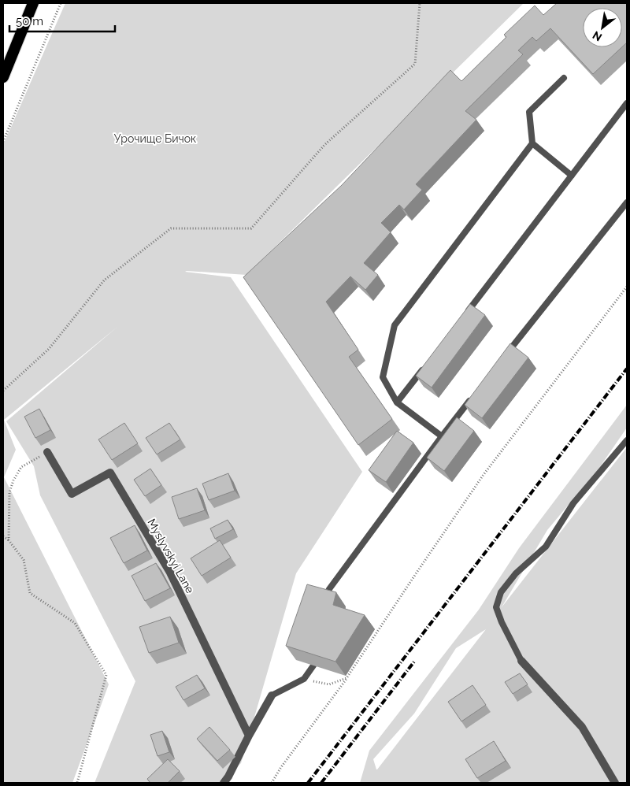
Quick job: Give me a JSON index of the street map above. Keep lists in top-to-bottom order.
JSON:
{
  "streets": {
    "street": ["Myslyvskyi Lane"]
  },
  "parks": ["Урочище Бичок"],
  "scale_bar": "50 m",
  "north": "bottom left"
}
